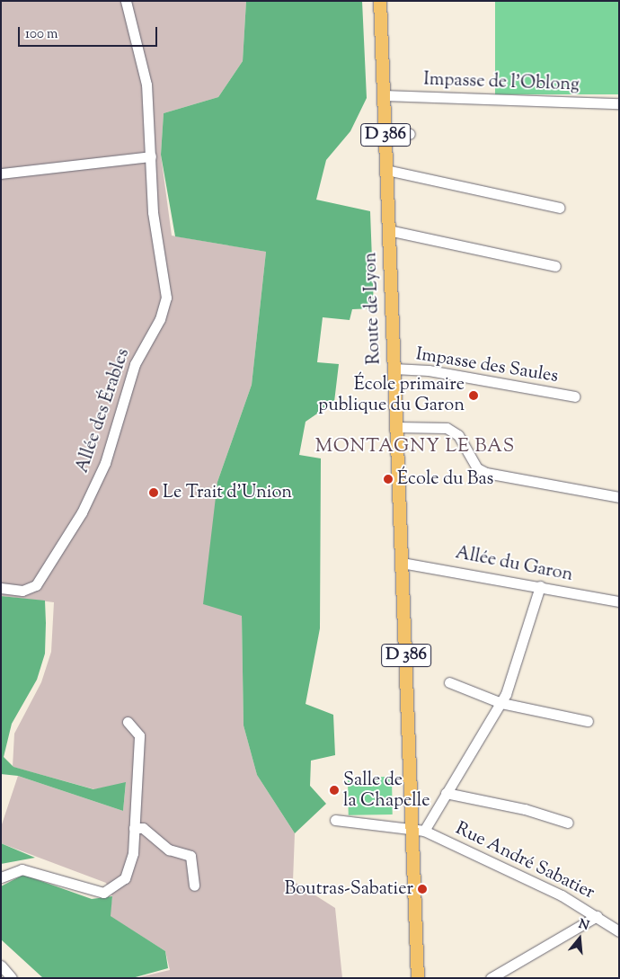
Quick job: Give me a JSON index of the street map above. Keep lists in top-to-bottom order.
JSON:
{
  "streets": {
    "main road": ["D 386", "Route de Lyon"],
    "street": [
      "Impasse de l'Oblong",
      "Impasse des Saules",
      "Allée des Érables",
      "Allée du Garon",
      "Rue André Sabatier"
    ]
  },
  "crossings": [
    ["Impasse de l'Oblong", "Route de Lyon"],
    ["D 386", "Route de Lyon"],
    ["D 386", "Rue André Sabatier"],
    ["Route de Lyon", "Impasse des Saules"],
    ["Route de Lyon", "Allée du Garon"],
    ["Route de Lyon", "Rue André Sabatier"]
  ],
  "districts": ["MONTAGNY LE BAS"],
  "places": [
    "École primaire publique du Garon",
    "École du Bas",
    "Le Trait d'Union",
    "Salle de la Chapelle",
    "Boutras-Sabatier"
  ],
  "scale_bar": "100 m",
  "north": "top"
}
